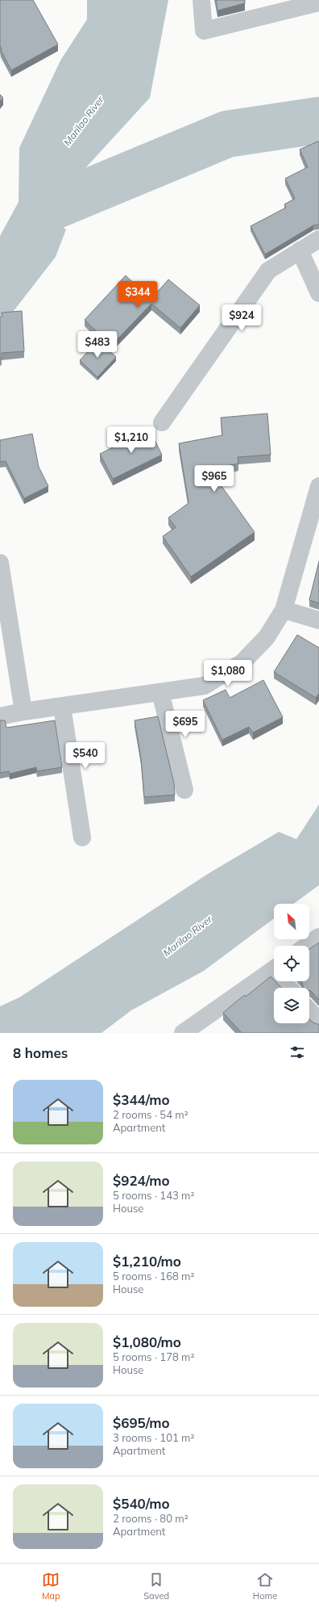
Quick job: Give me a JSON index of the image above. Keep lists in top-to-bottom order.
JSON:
{
  "water": ["Marilao River"],
  "north": "top left",
  "page": {
    "price": [
      "$344",
      "$924",
      "$483",
      "$1,210",
      "$965",
      "$1,080",
      "$695",
      "$540"
    ],
    "heading": "8 homes",
    "list": [
      {
        "name": "$344/mo",
        "note": "2 rooms · 54 m² · Apartment"
      },
      {
        "name": "$924/mo",
        "note": "5 rooms · 143 m² · House"
      },
      {
        "name": "$1,210/mo",
        "note": "5 rooms · 168 m² · House"
      },
      {
        "name": "$1,080/mo",
        "note": "5 rooms · 178 m² · House"
      },
      {
        "name": "$695/mo",
        "note": "3 rooms · 101 m² · Apartment"
      },
      {
        "name": "$540/mo",
        "note": "2 rooms · 80 m² · Apartment"
      }
    ],
    "tabs": ["Map", "Saved", "Home"]
  }
}
